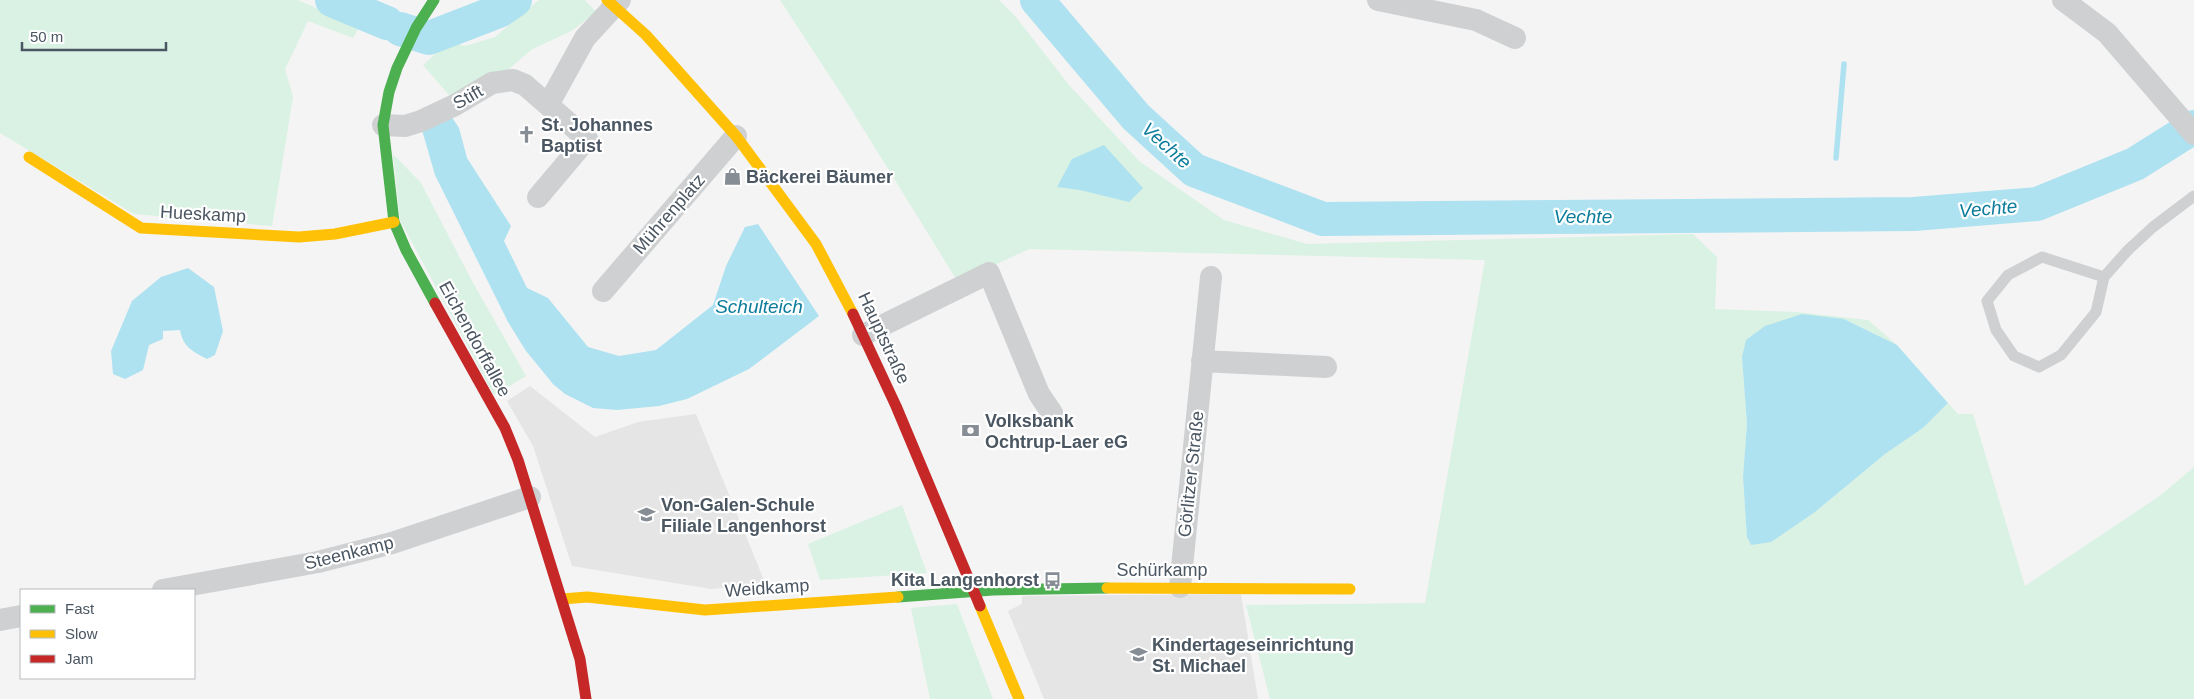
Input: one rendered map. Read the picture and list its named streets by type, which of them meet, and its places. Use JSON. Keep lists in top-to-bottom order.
{
  "streets": {
    "street": [
      "Stift",
      "Hueskamp",
      "Mührenplatz",
      "Hauptstraße",
      "Eichendorffallee",
      "Görlitzer Straße",
      "Steenkamp",
      "Schürkamp",
      "Weidkamp"
    ]
  },
  "crossings": [
    ["Stift", "Eichendorffallee"],
    ["Hueskamp", "Eichendorffallee"],
    ["Mührenplatz", "Hauptstraße"],
    ["Hauptstraße", "Schürkamp"],
    ["Hauptstraße", "Weidkamp"],
    ["Eichendorffallee", "Steenkamp"],
    ["Eichendorffallee", "Weidkamp"],
    ["Görlitzer Straße", "Schürkamp"],
    ["Schürkamp", "Weidkamp"]
  ],
  "water": ["Vechte", "Schulteich"],
  "places": {
    "church": ["St. Johannes Baptist"],
    "shop": ["Bäckerei Bäumer"],
    "bank": ["Volksbank Ochtrup-Laer eG"],
    "school or university": ["Von-Galen-Schule Filiale Langenhorst", "Kindertageseinrichtung St. Michael"],
    "bus stop": ["Kita Langenhorst"]
  },
  "legend": ["Fast", "Slow", "Jam"],
  "scale_bar": "50 m"
}
